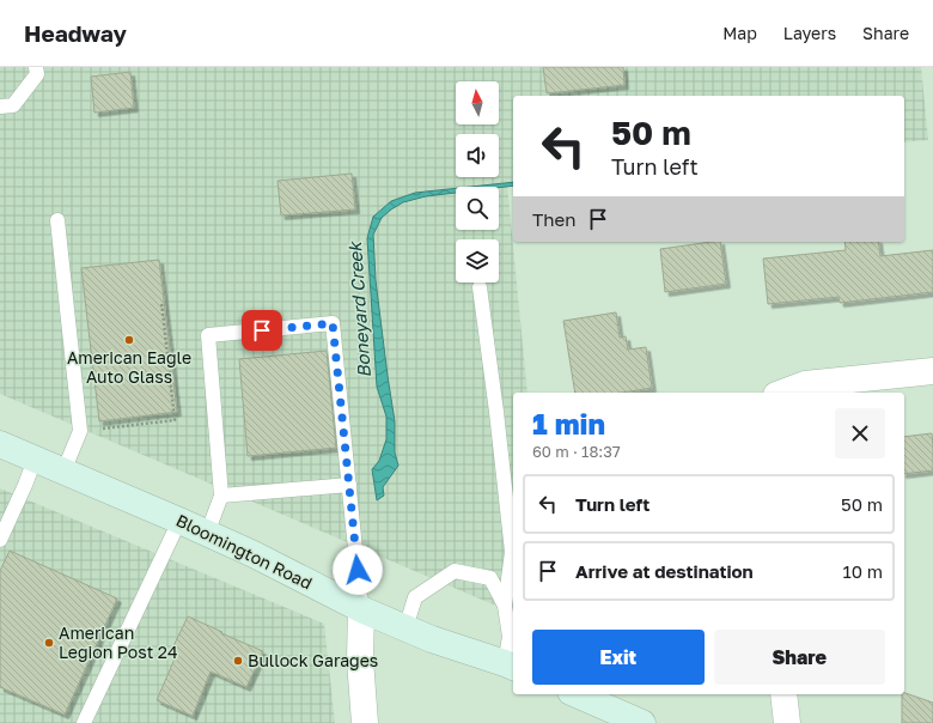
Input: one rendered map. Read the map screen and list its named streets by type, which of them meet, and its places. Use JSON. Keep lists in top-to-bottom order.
{
  "streets": {
    "main road": ["Bloomington Road"]
  },
  "water": ["Boneyard Creek"],
  "places": ["American Eagle Auto Glass", "American Legion Post 24", "Bullock Garages"],
  "north": "top",
  "page": {
    "header": "Headway",
    "nav": ["Map", "Layers", "Share"],
    "turn": ["50 m", "Turn left"],
    "then": "Then",
    "heading": ["1 min", "60 m · 18:37"],
    "list": [
      {
        "name": "Turn left",
        "value": "50 m"
      },
      {
        "name": "Arrive at destination",
        "value": "10 m"
      }
    ],
    "buttons": ["Exit", "Share"]
  }
}
